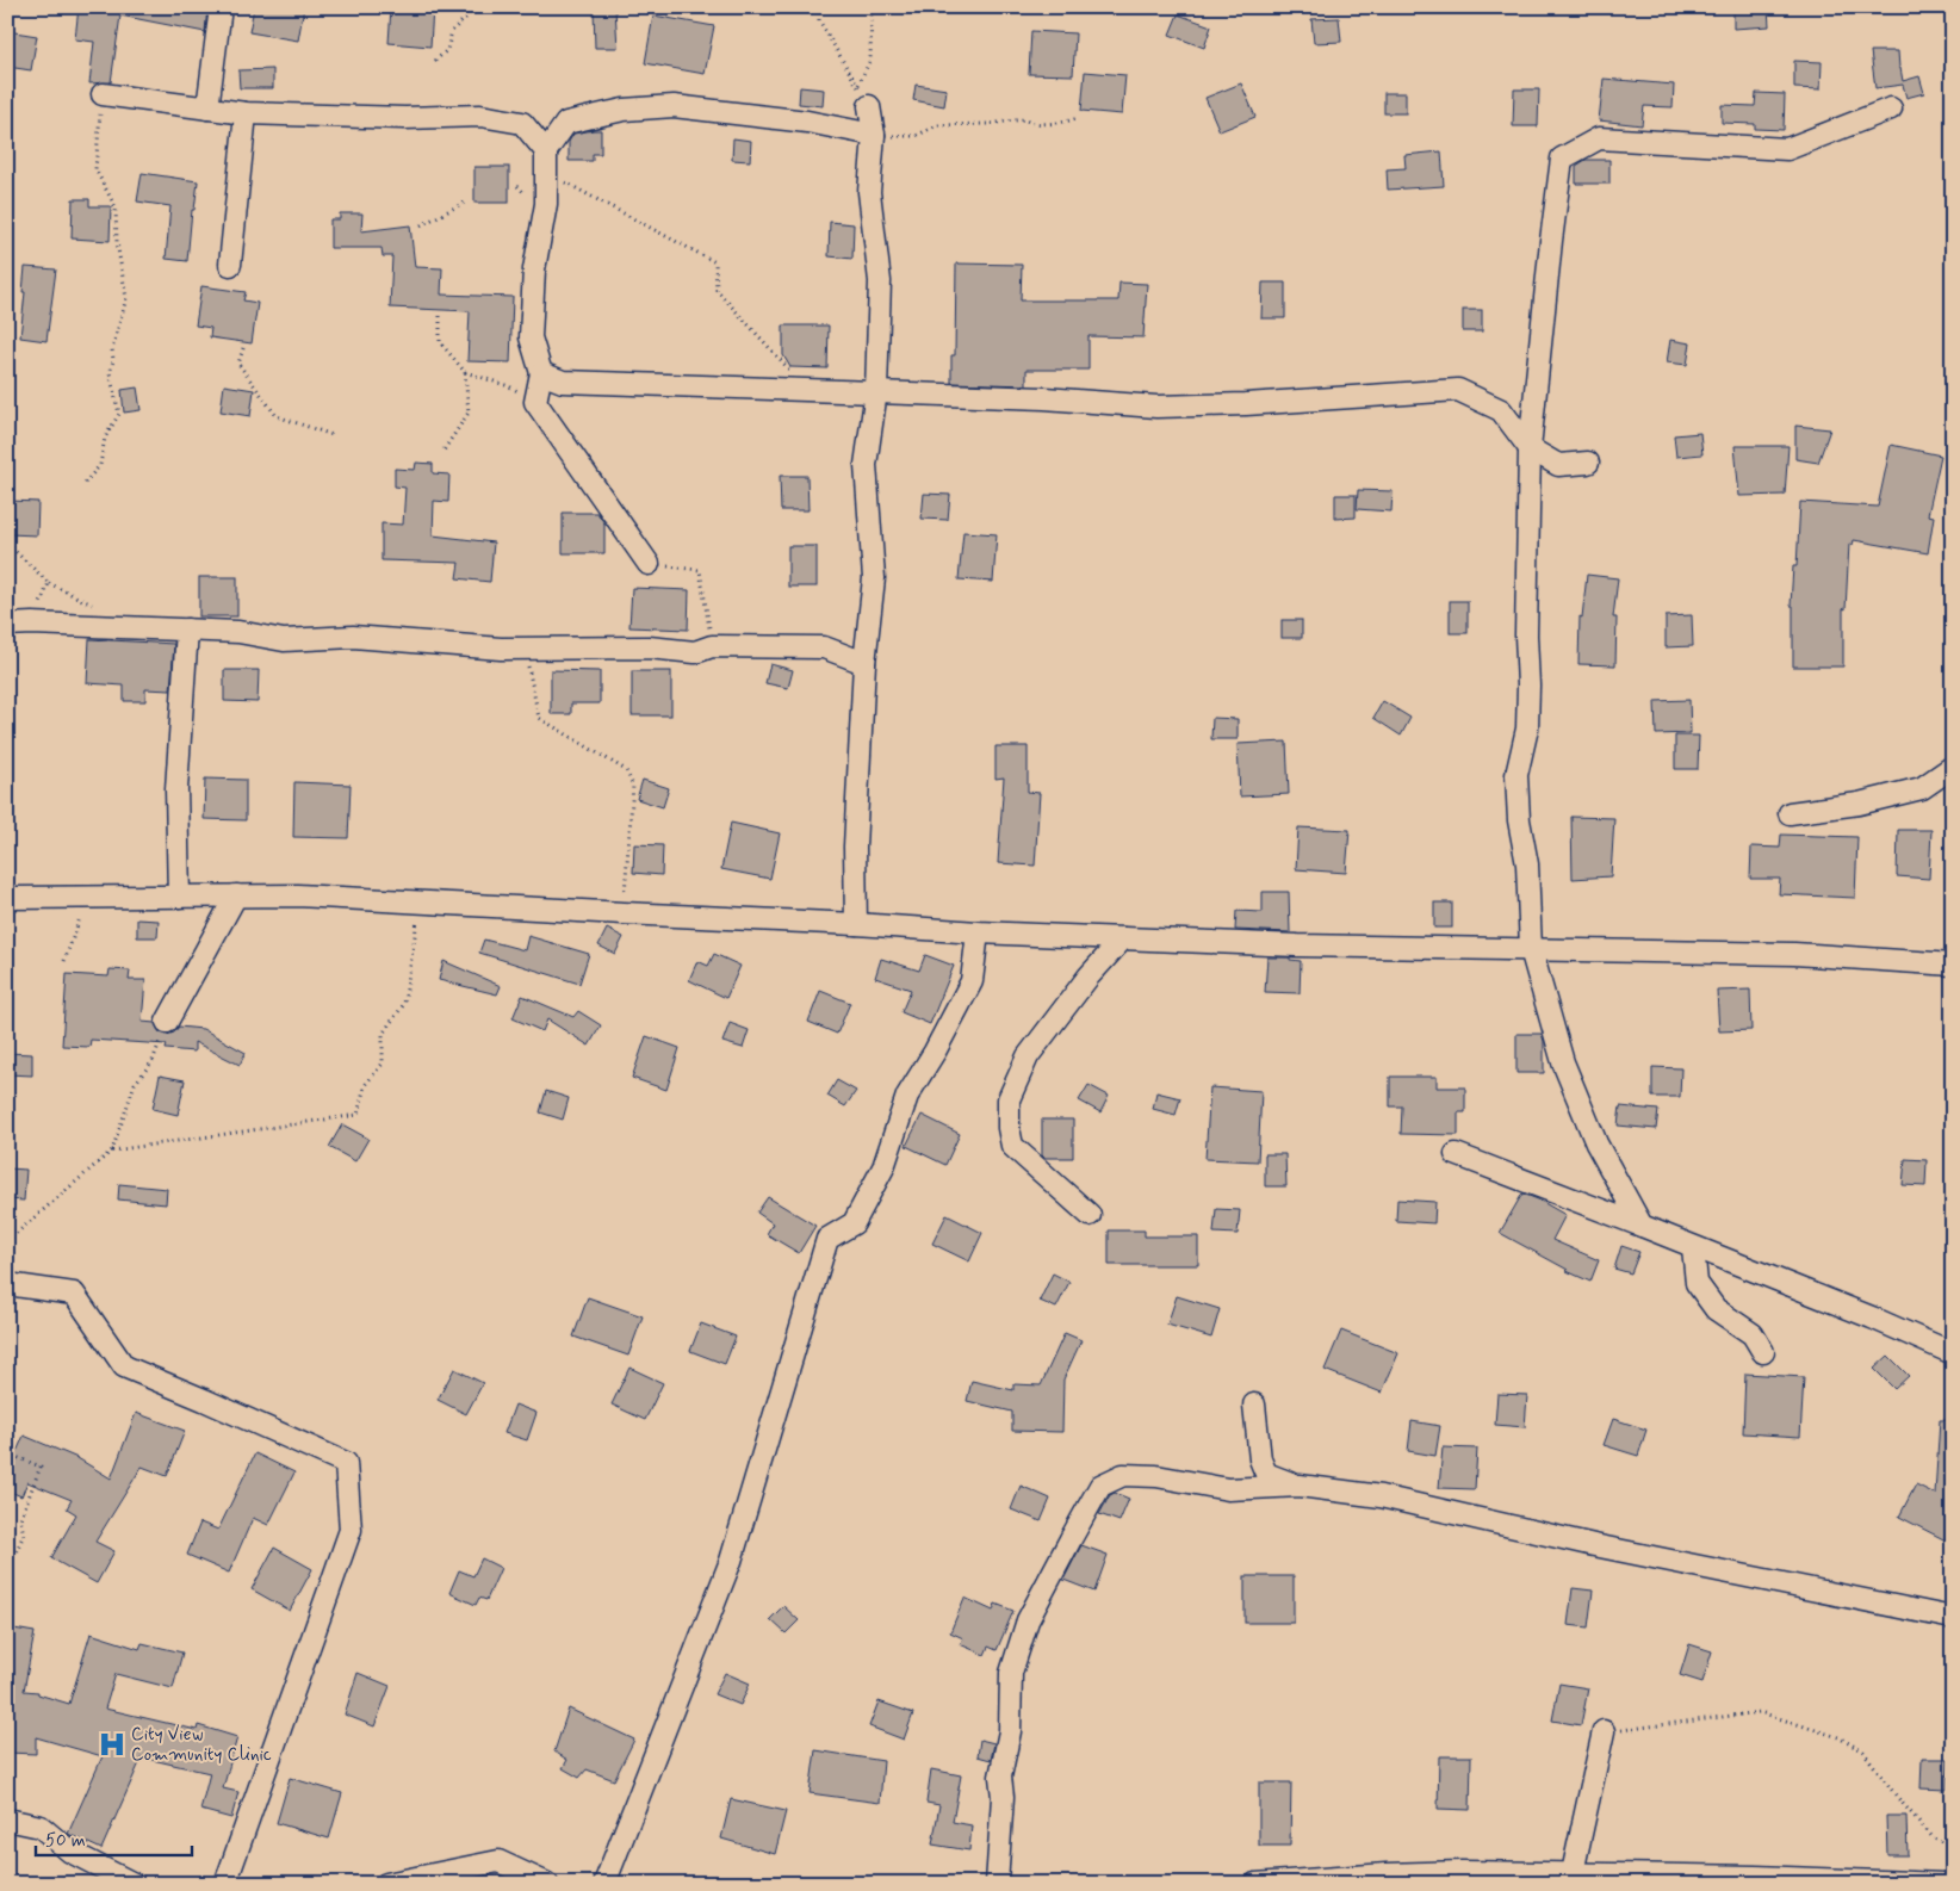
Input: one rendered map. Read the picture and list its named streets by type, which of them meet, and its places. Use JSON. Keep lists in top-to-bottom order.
{
  "places": {
    "hospital": ["City View Community Clinic"]
  },
  "scale_bar": "50 m"
}
